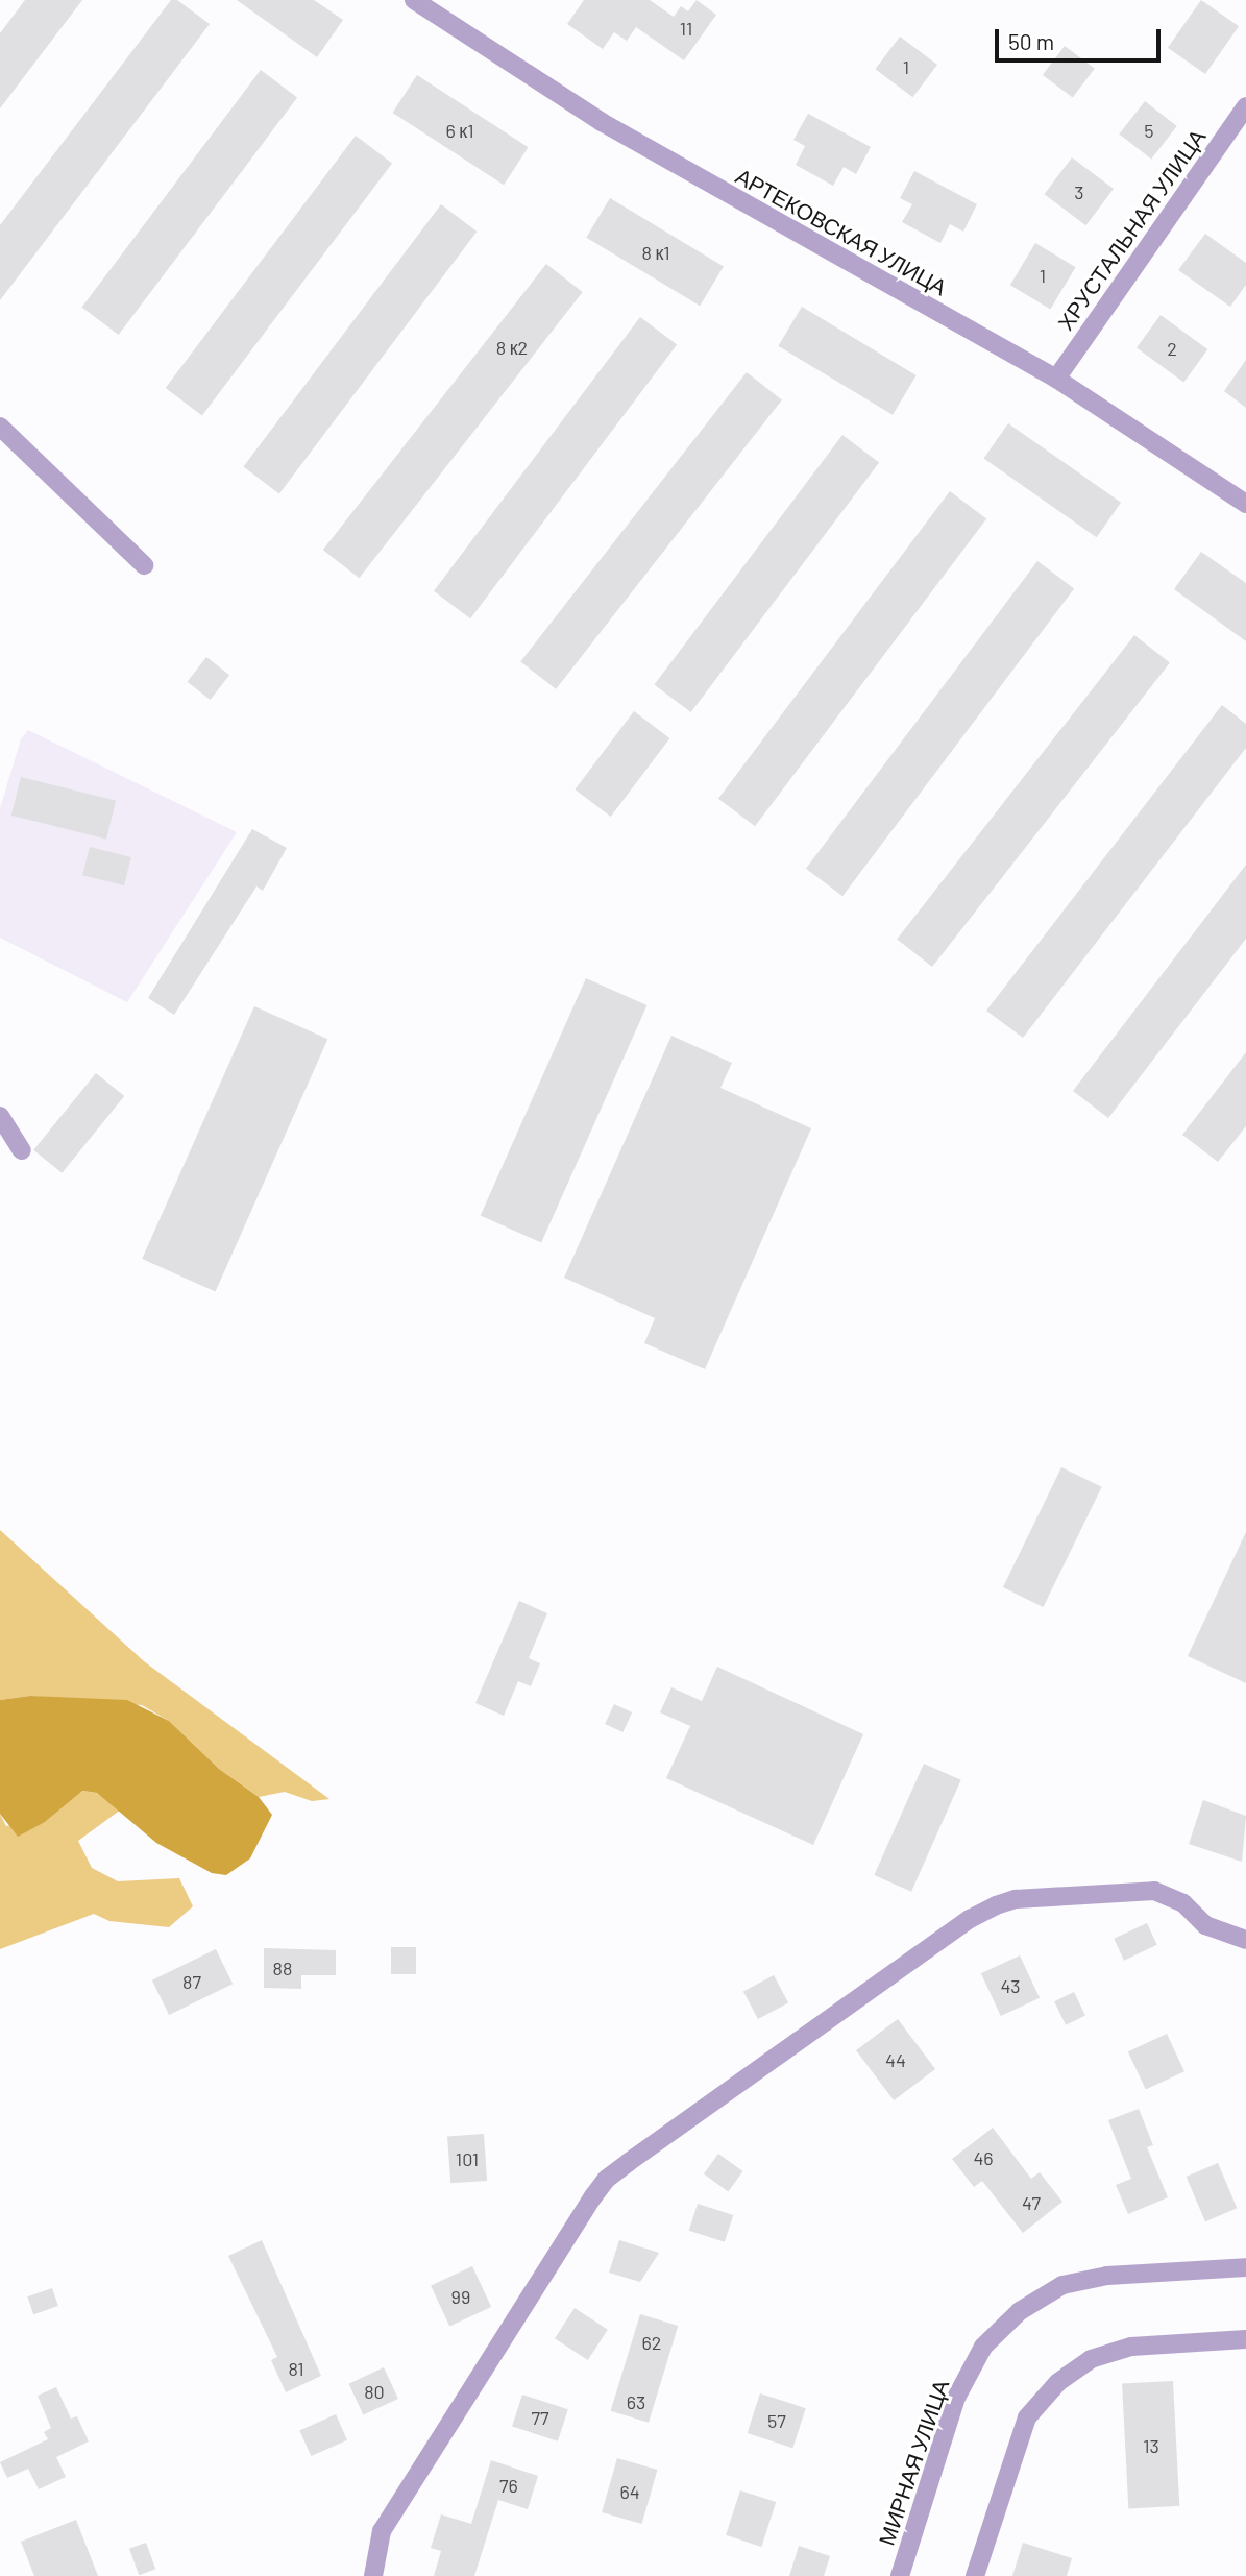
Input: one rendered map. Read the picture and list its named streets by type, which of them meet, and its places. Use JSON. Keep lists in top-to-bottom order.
{
  "streets": {
    "street": ["ХРУСТАЛЬНАЯ УЛИЦА", "АРТЕКОВСКАЯ УЛИЦА", "МИРНАЯ УЛИЦА"]
  },
  "crossings": [
    ["ХРУСТАЛЬНАЯ УЛИЦА", "АРТЕКОВСКАЯ УЛИЦА"]
  ],
  "house_numbers": [
    "11",
    "1",
    "6 к1",
    "5",
    "3",
    "8 к1",
    "1",
    "8 к2",
    "2",
    "88",
    "87",
    "43",
    "44",
    "46",
    "101",
    "47",
    "99",
    "62",
    "81",
    "80",
    "63",
    "77",
    "57",
    "13",
    "76",
    "64"
  ],
  "scale_bar": "50 m"
}
